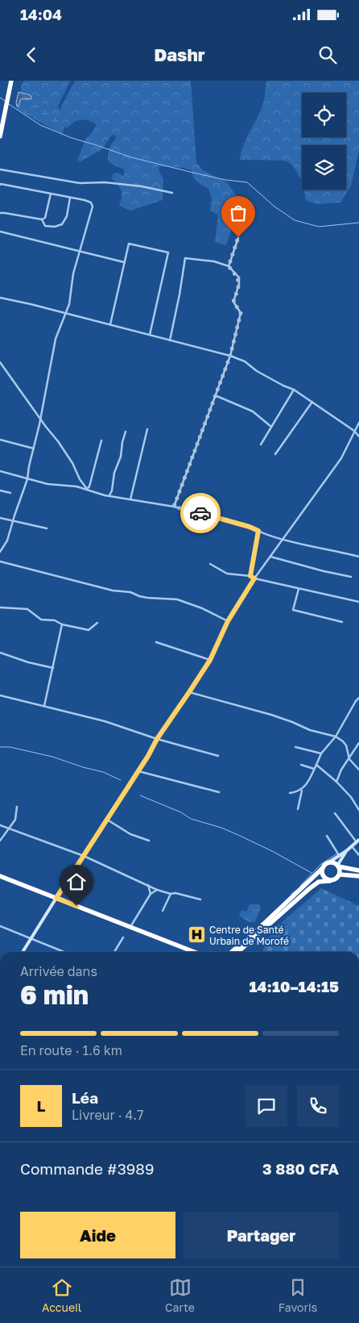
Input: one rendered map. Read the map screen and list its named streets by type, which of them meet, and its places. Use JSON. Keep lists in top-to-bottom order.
{
  "places": {
    "hospital": ["Centre de Santé Urbain de Morofé"]
  },
  "page": {
    "status": "14:04",
    "header": "Dashr",
    "heading": ["6 min", "Arrivée dans", "14:10–14:15"],
    "panel": [
      "Léa",
      "Livreur · 4.7",
      "Commande #3989",
      "3 880 CFA"
    ],
    "bar": "En route · 1.6 km",
    "round": "L",
    "buttons": ["Aide", "Partager"],
    "tabs": ["Accueil", "Carte", "Favoris"]
  }
}
